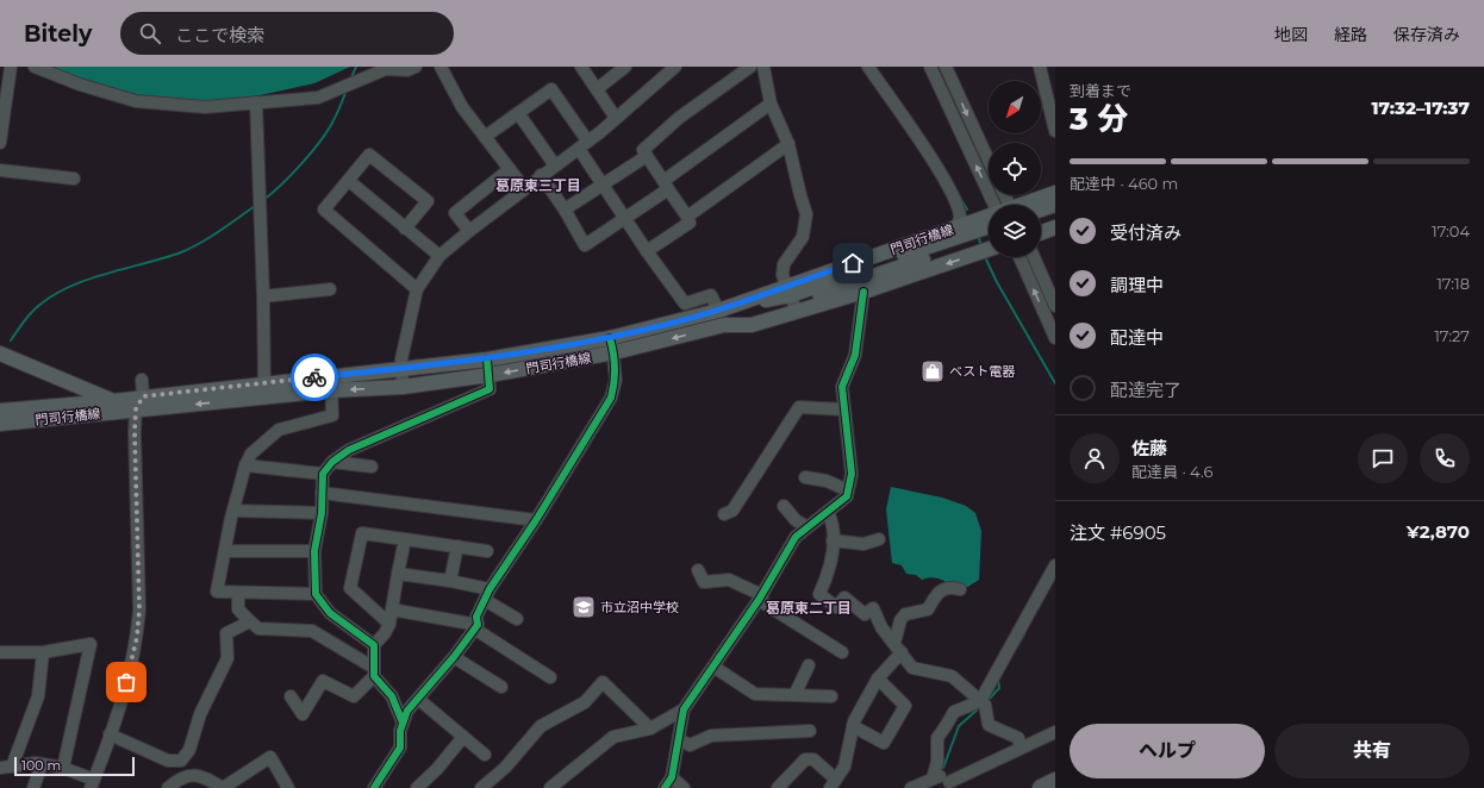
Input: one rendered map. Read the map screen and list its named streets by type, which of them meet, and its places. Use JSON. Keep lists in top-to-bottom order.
{
  "streets": {
    "main road": ["門司行橋線"]
  },
  "districts": ["葛原東三丁目", "葛原東二丁目"],
  "places": {
    "shop": ["ベスト電器"],
    "school or university": ["市立沼中学校"]
  },
  "scale_bar": "100 m",
  "north": "bottom left",
  "page": {
    "header": "Bitely",
    "search": "ここで検索",
    "nav": ["地図", "経路", "保存済み"],
    "heading": ["3 分", "到着まで", "17:32–17:37"],
    "panel": [
      "佐藤",
      "配達員 · 4.6",
      "注文 #6905",
      "¥2,870"
    ],
    "bar": "配達中 · 460 m",
    "list": [
      ["受付済み", "17:04"],
      ["調理中", "17:18"],
      ["配達中", "17:27"],
      "配達完了"
    ],
    "buttons": ["ヘルプ", "共有"],
    "scale": "100 m"
  }
}
